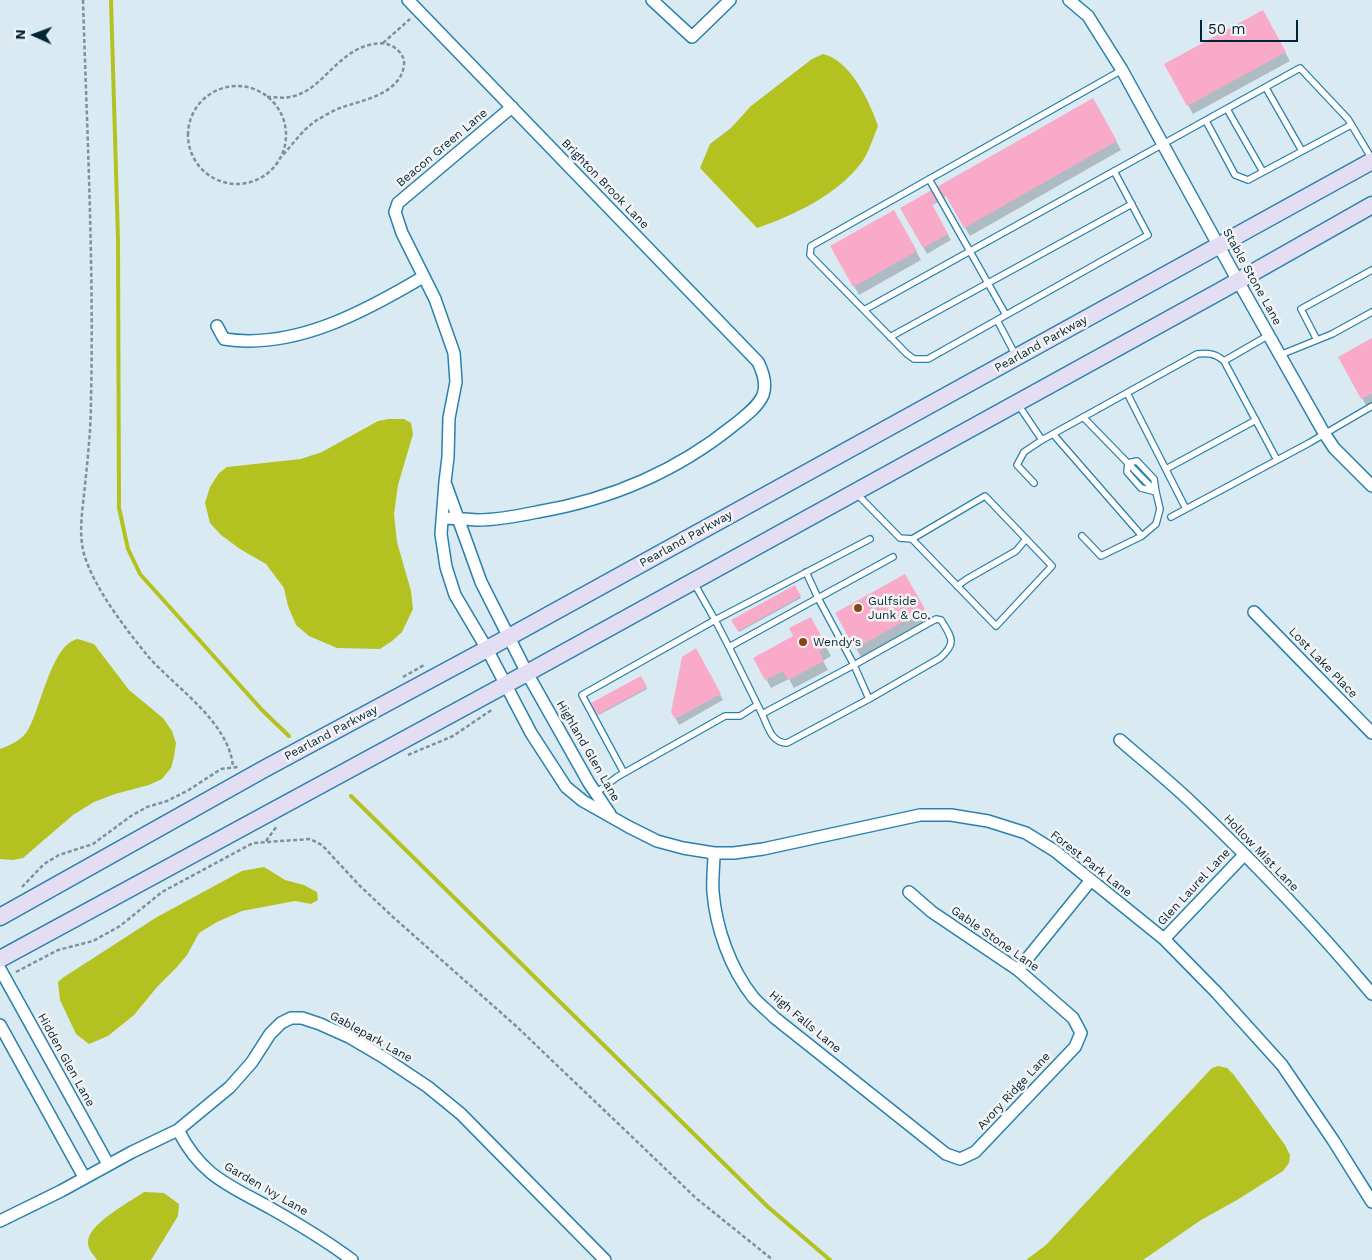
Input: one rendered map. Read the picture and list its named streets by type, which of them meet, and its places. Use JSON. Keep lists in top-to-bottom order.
{
  "streets": {
    "main road": ["Pearland Parkway"],
    "street": [
      "Beacon Green Lane",
      "Brighton Brook Lane",
      "Stable Stone Lane",
      "Lost Lake Place",
      "Highland Glen Lane",
      "Hollow Mist Lane",
      "Forest Park Lane",
      "Glen Laurel Lane",
      "Gable Stone Lane",
      "High Falls Lane",
      "Gablepark Lane",
      "Hidden Glen Lane",
      "Avory Ridge Lane",
      "Garden Ivy Lane"
    ]
  },
  "crossings": [
    ["Beacon Green Lane", "Brighton Brook Lane"],
    ["Beacon Green Lane", "Highland Glen Lane"],
    ["Brighton Brook Lane", "Highland Glen Lane"],
    ["Stable Stone Lane", "Pearland Parkway"],
    ["Pearland Parkway", "Highland Glen Lane"],
    ["Highland Glen Lane", "Forest Park Lane"],
    ["Hollow Mist Lane", "Glen Laurel Lane"],
    ["Forest Park Lane", "Glen Laurel Lane"],
    ["Forest Park Lane", "High Falls Lane"],
    ["Gable Stone Lane", "Avory Ridge Lane"],
    ["High Falls Lane", "Avory Ridge Lane"],
    ["Gablepark Lane", "Hidden Glen Lane"],
    ["Gablepark Lane", "Garden Ivy Lane"]
  ],
  "places": ["Gulfside Junk & Co.", "Wendy's"],
  "scale_bar": "50 m",
  "north": "left"
}
